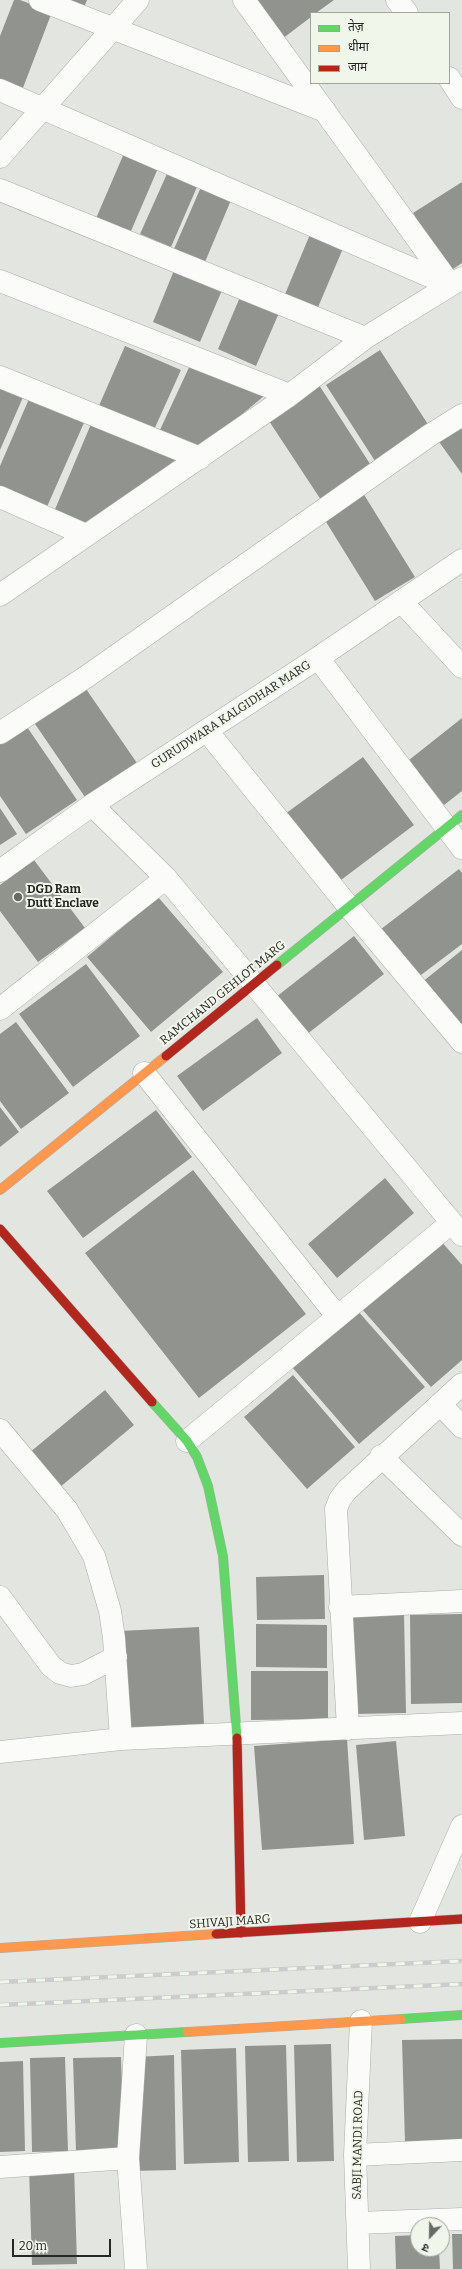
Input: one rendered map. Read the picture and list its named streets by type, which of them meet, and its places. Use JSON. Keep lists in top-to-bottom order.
{
  "streets": {
    "street": [
      "GURUDWARA KALGIDHAR MARG",
      "RAMCHAND GEHLOT MARG",
      "SHIVAJI MARG",
      "SABJI MANDI ROAD"
    ]
  },
  "places": ["DGD Ram Dutt Enclave"],
  "legend": ["तेज़", "धीमा", "जाम"],
  "scale_bar": "20 m",
  "north": "bottom"
}
